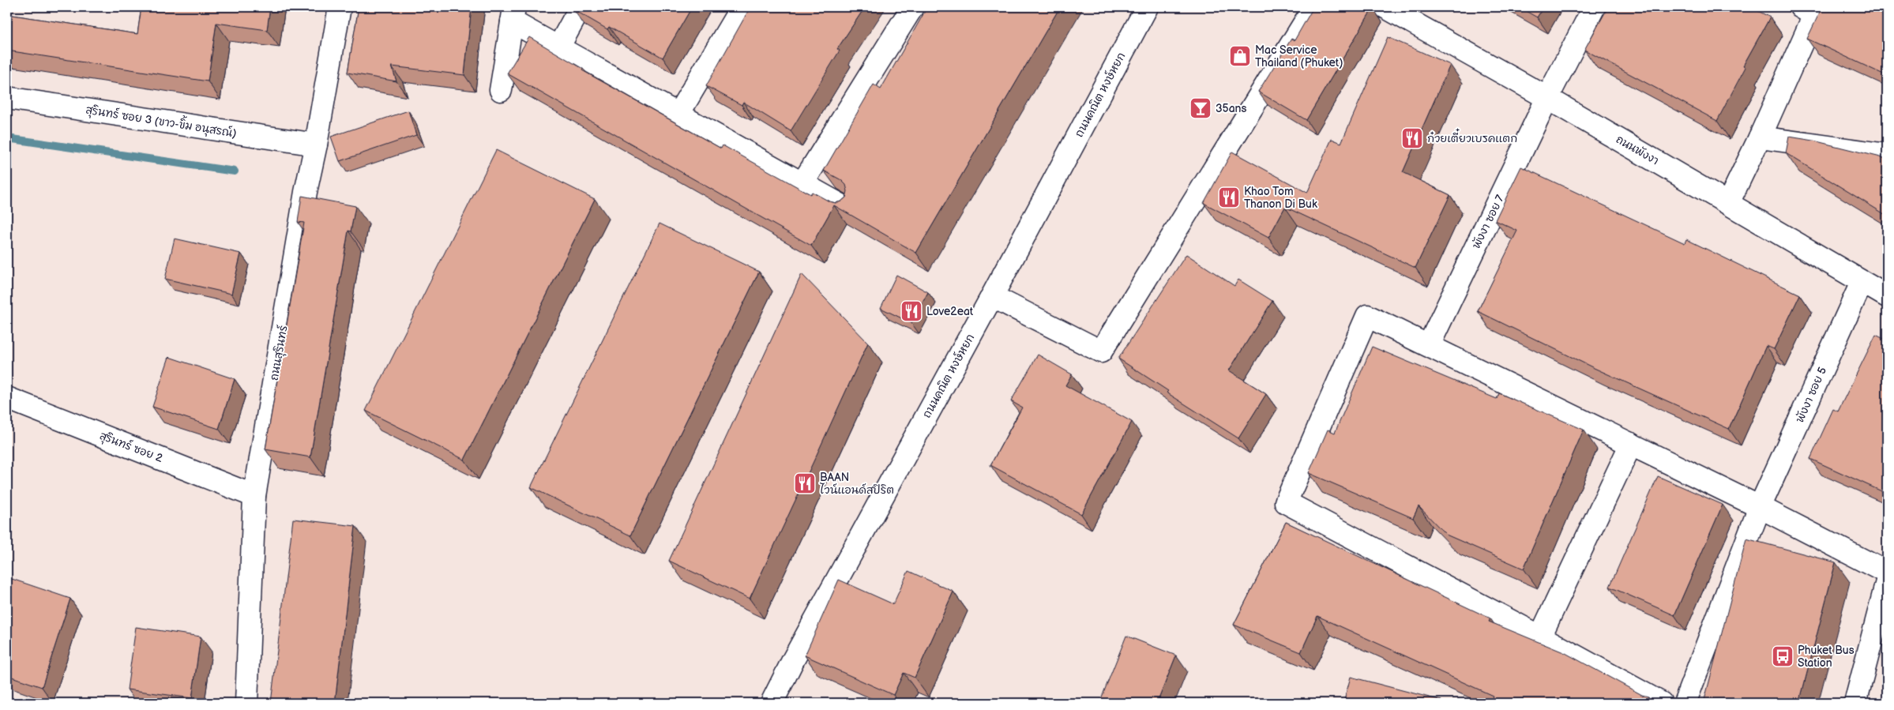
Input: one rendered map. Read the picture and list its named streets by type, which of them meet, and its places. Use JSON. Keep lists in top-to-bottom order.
{
  "streets": {
    "street": [
      "ถนนคณิต หงษ์หยก",
      "สุรินทร์ ซอย 3 (ขาว-ขิ้ม อนุสรณ์)",
      "ถนนพังงา",
      "พังงา ซอย 7",
      "ถนนสุรินทร์",
      "พังงา ซอย 5",
      "สุรินทร์ ซอย 2"
    ]
  },
  "crossings": [
    ["สุรินทร์ ซอย 3 (ขาว-ขิ้ม อนุสรณ์)", "ถนนสุรินทร์"],
    ["ถนนพังงา", "พังงา ซอย 7"],
    ["ถนนพังงา", "พังงา ซอย 5"],
    ["ถนนสุรินทร์", "สุรินทร์ ซอย 2"]
  ],
  "places": {
    "shop": ["Mac Service Thailand (Phuket)"],
    "bar": ["35ans"],
    "restaurant": [
      "ก๋วยเตี๋ยวเบรคแตก",
      "Khao Tom Thanon Di Buk",
      "Love2eat",
      "BAAN ไวน์แอนด์สปิริต"
    ],
    "bus stop": ["Phuket Bus Station"]
  }
}
